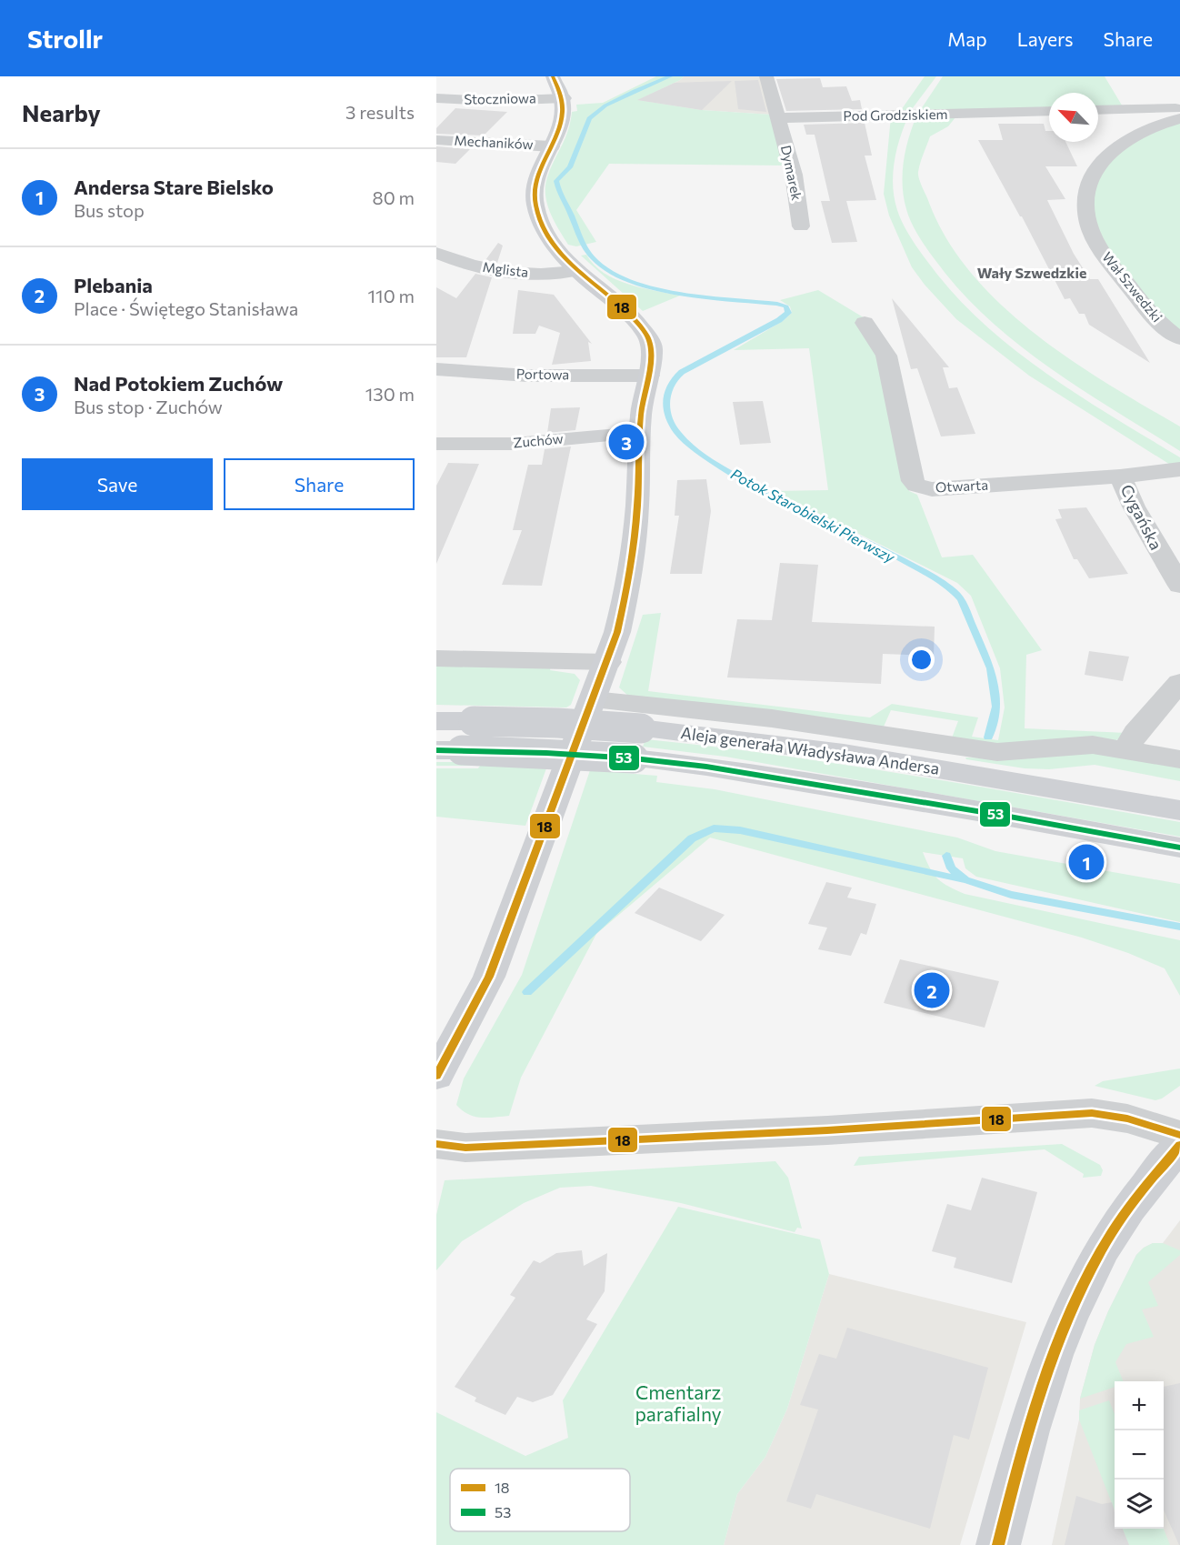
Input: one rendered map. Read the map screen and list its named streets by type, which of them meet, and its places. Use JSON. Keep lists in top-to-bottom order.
{
  "streets": {
    "street": [
      "Stoczniowa",
      "Pod Grodziskiem",
      "Mechaników",
      "Dymarek",
      "Mglista",
      "Wał Szwedzki",
      "Portowa",
      "Zuchów",
      "Otwarta",
      "Cygańska",
      "Aleja generała Władysława Andersa"
    ]
  },
  "crossings": [
    ["Pod Grodziskiem", "Dymarek"],
    ["Otwarta", "Cygańska"]
  ],
  "districts": ["Wały Szwedzkie"],
  "water": ["Potok Starobielski Pierwszy"],
  "parks": ["Cmentarz parafialny"],
  "lines": ["transit line 18", "transit line 53"],
  "legend": ["18", "53"],
  "north": "top left",
  "page": {
    "header": "Strollr",
    "nav": ["Map", "Layers", "Share"],
    "heading": ["Nearby", "3 results"],
    "list": [
      {
        "mark": "1",
        "name": "Andersa Stare Bielsko",
        "note": "Bus stop",
        "value": "80 m"
      },
      {
        "mark": "2",
        "name": "Plebania",
        "note": "Place · Świętego Stanisława",
        "value": "110 m"
      },
      {
        "mark": "3",
        "name": "Nad Potokiem Zuchów",
        "note": "Bus stop · Zuchów",
        "value": "130 m"
      }
    ],
    "pins": ["3", "1", "2"],
    "buttons": ["Save", "Share"],
    "map_buttons": ["+", "−"]
  }
}
